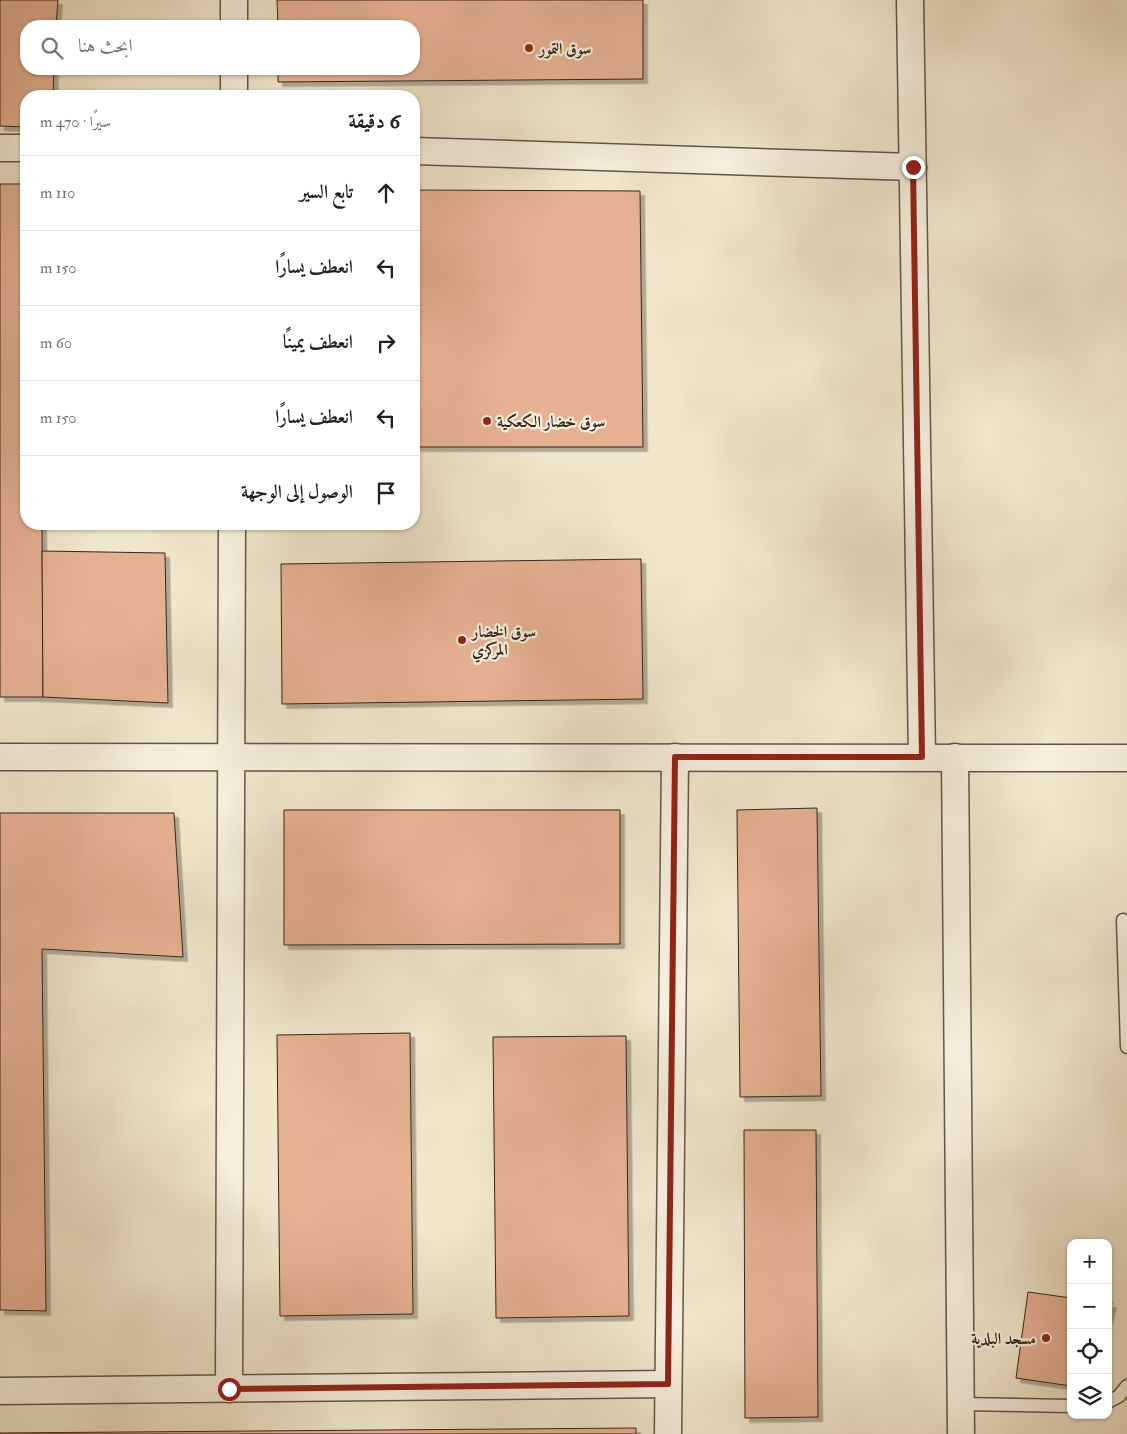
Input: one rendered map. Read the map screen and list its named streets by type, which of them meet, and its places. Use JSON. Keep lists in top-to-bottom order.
{
  "places": [
    "سوق التمور",
    "سوق خضار الكعكية",
    "سوق الخضار المركزي",
    "مسجد البلدية"
  ],
  "page": {
    "search": "ابحث هنا",
    "heading": ["6 دقيقة", "سيرًا · 470 m"],
    "list": [
      ["تابع السير", "110 m"],
      ["انعطف يسارًا", "150 m"],
      ["انعطف يمينًا", "60 m"],
      ["انعطف يسارًا", "150 m"],
      "الوصول إلى الوجهة"
    ],
    "map_buttons": ["+", "−"]
  }
}
